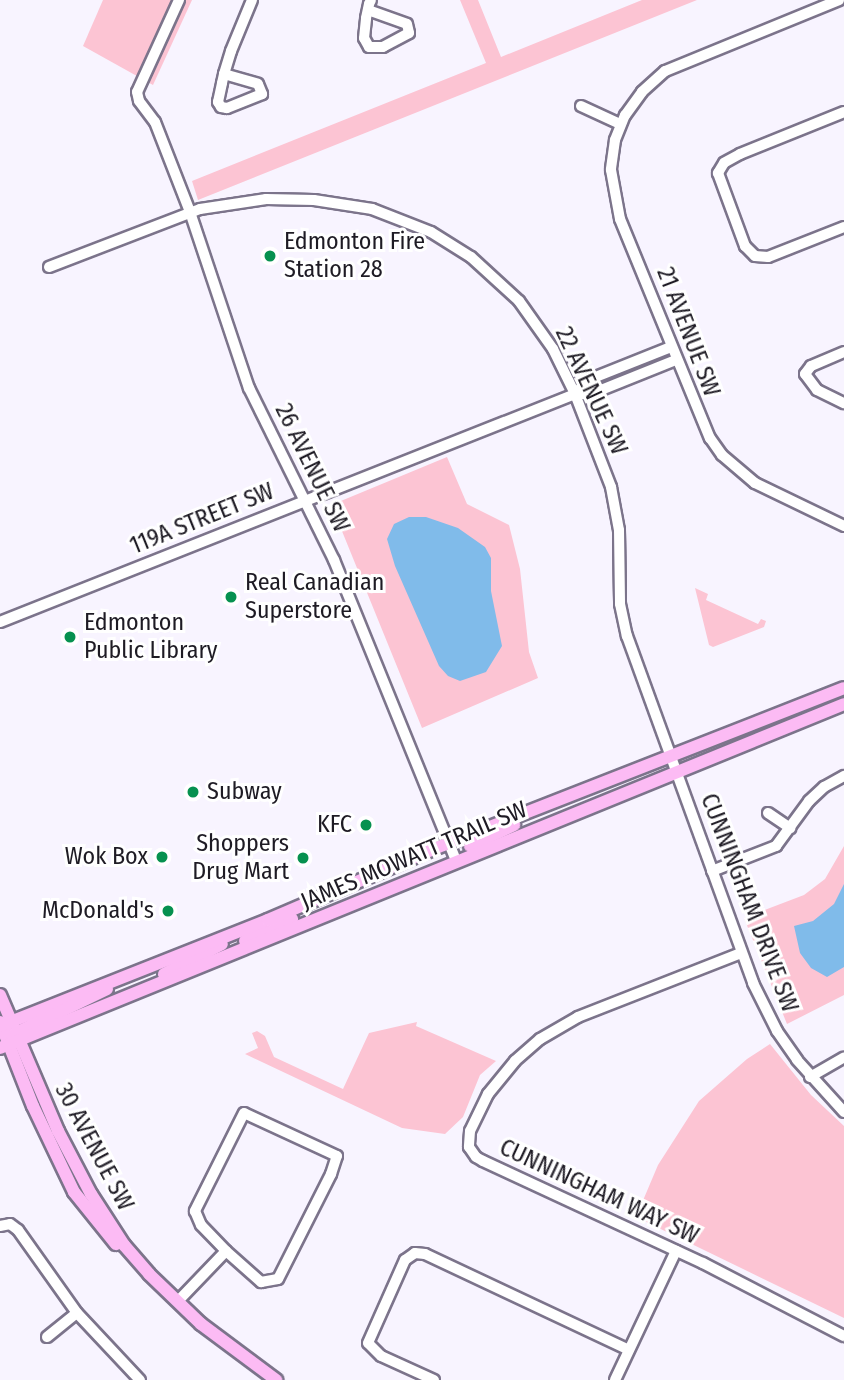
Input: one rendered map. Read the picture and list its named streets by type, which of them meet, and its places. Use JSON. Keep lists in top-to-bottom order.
{
  "streets": {
    "main road": ["JAMES MOWATT TRAIL SW", "30 AVENUE SW"],
    "street": [
      "21 AVENUE SW",
      "22 AVENUE SW",
      "26 AVENUE SW",
      "119A STREET SW",
      "CUNNINGHAM DRIVE SW",
      "CUNNINGHAM WAY SW"
    ]
  },
  "crossings": [
    ["21 AVENUE SW", "119A STREET SW"],
    ["22 AVENUE SW", "26 AVENUE SW"],
    ["22 AVENUE SW", "119A STREET SW"],
    ["22 AVENUE SW", "JAMES MOWATT TRAIL SW"],
    ["22 AVENUE SW", "CUNNINGHAM DRIVE SW"],
    ["26 AVENUE SW", "119A STREET SW"],
    ["26 AVENUE SW", "JAMES MOWATT TRAIL SW"],
    ["JAMES MOWATT TRAIL SW", "CUNNINGHAM DRIVE SW"],
    ["JAMES MOWATT TRAIL SW", "30 AVENUE SW"],
    ["CUNNINGHAM DRIVE SW", "CUNNINGHAM WAY SW"]
  ],
  "places": [
    "Edmonton Fire Station 28",
    "Real Canadian Superstore",
    "Edmonton Public Library",
    "Subway",
    "KFC",
    "Wok Box",
    "Shoppers Drug Mart",
    "McDonald's"
  ]
}
